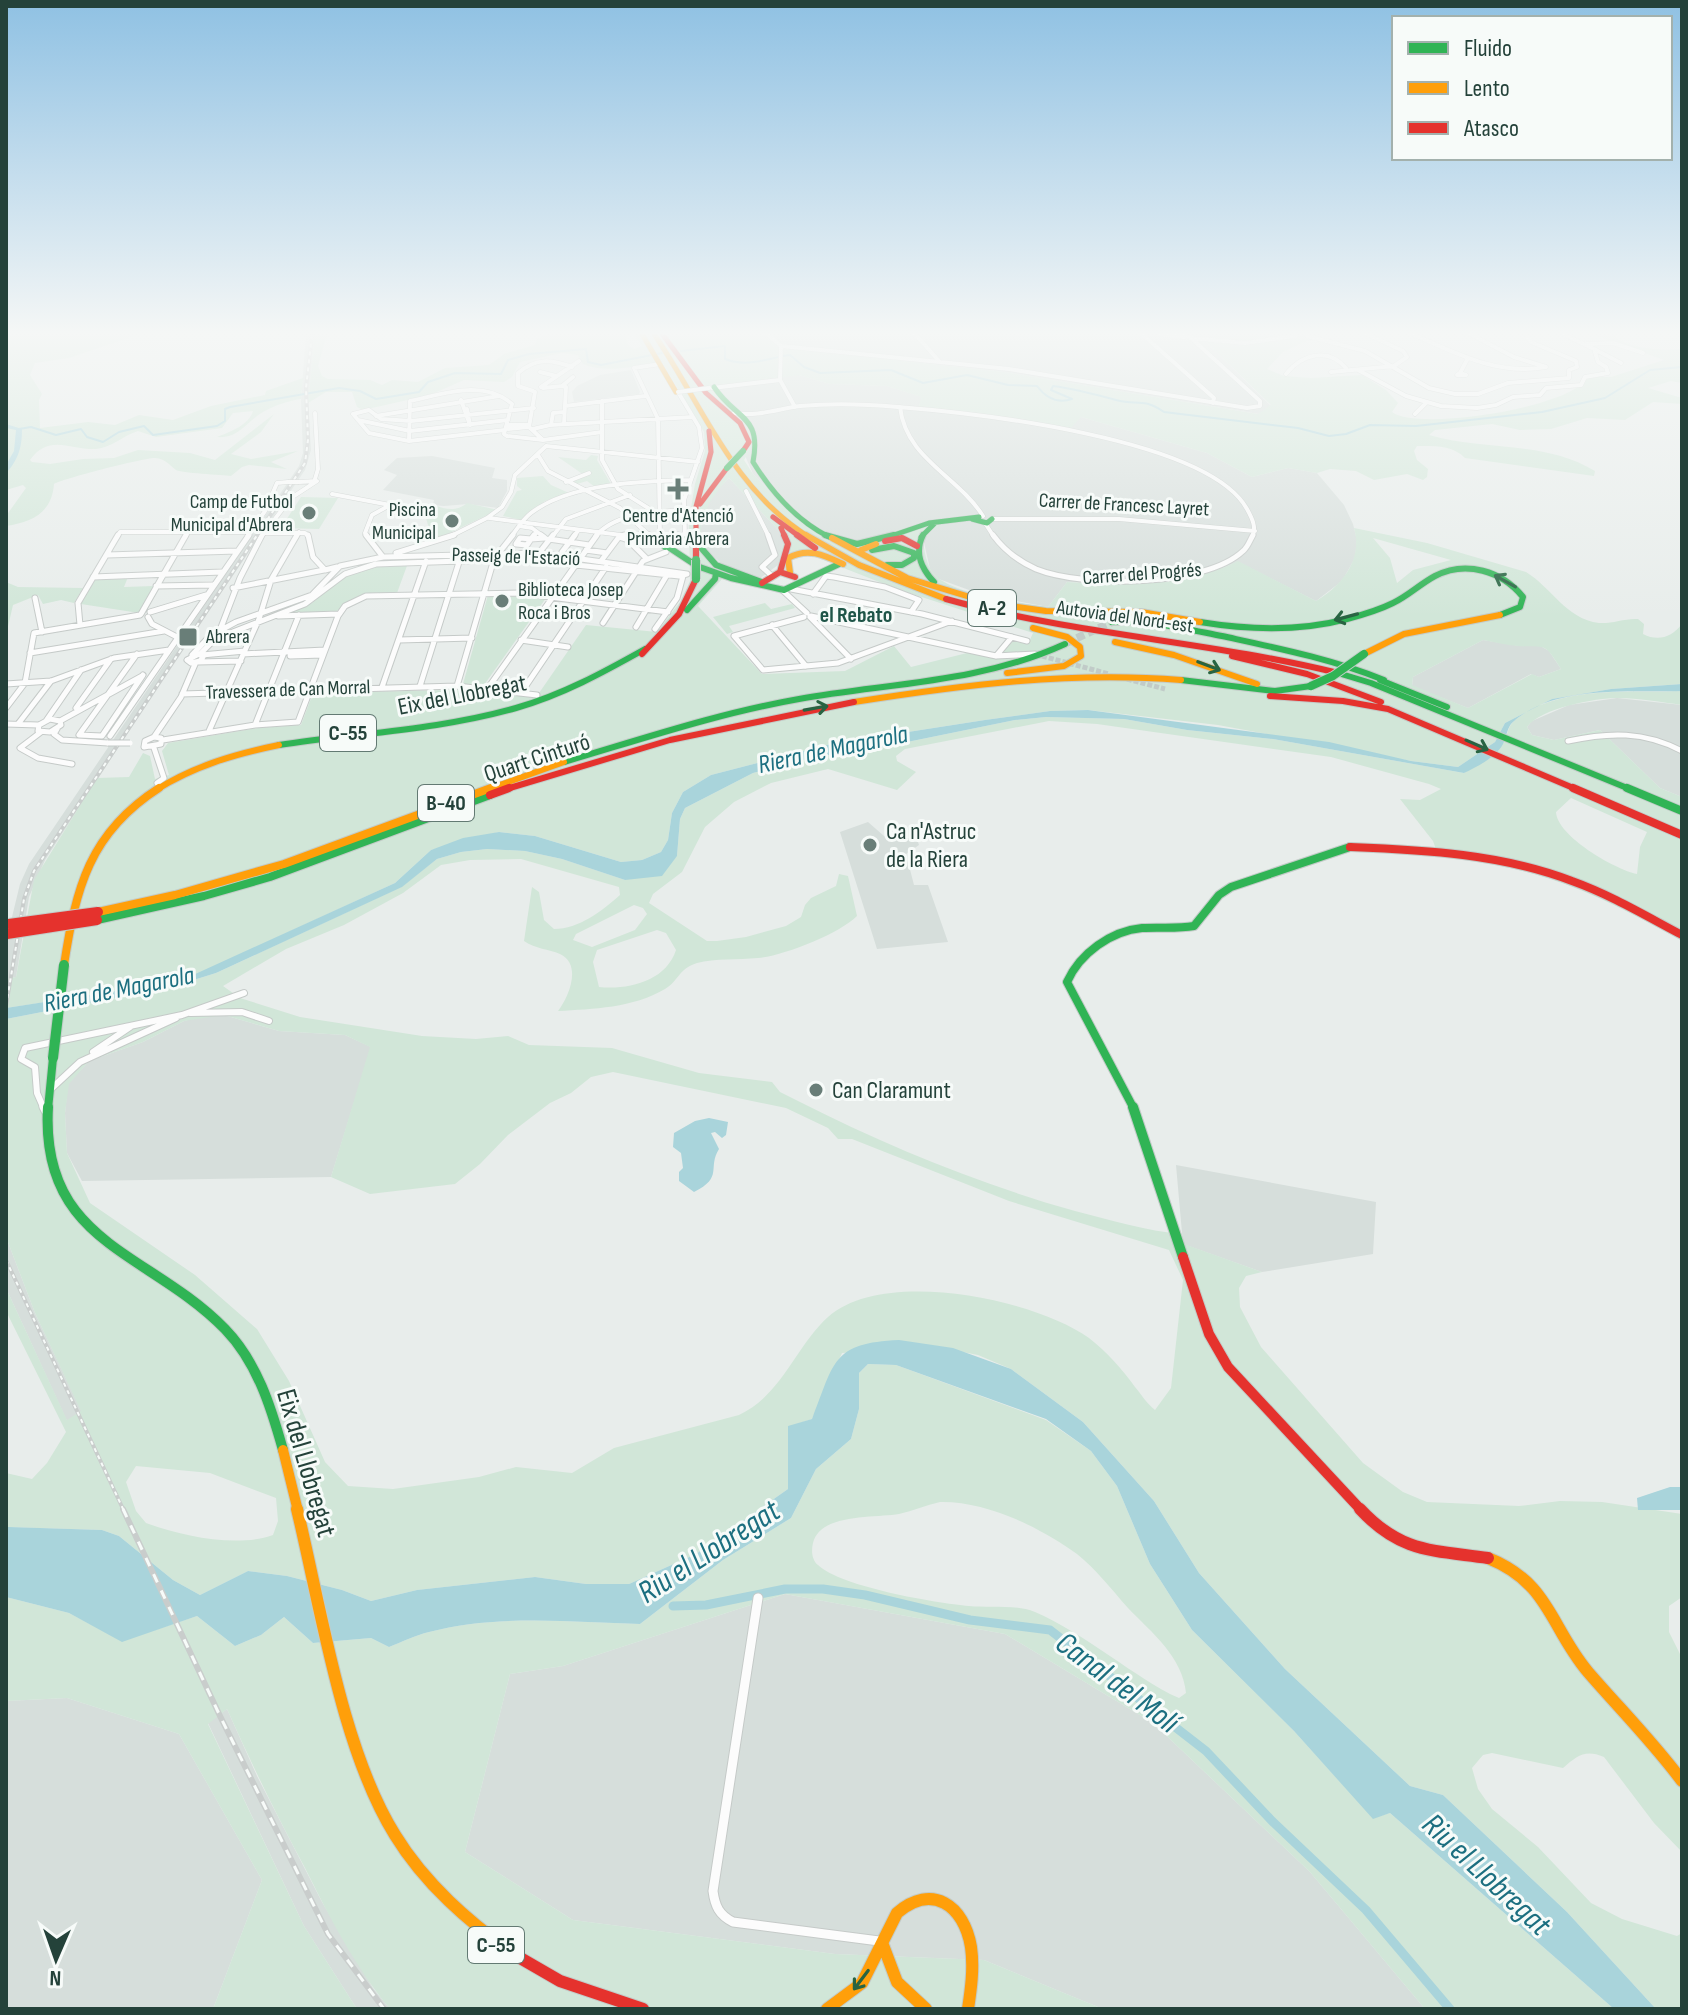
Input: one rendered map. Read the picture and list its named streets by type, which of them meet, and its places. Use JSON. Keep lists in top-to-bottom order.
{
  "streets": {
    "main road": [
      "Carrer de Francesc Layret",
      "A-2",
      "Autovia del Nord-est",
      "Eix del Llobregat",
      "C-55",
      "Quart Cinturó",
      "B-40"
    ],
    "street": ["Passeig de l'Estació", "Carrer del Progrés", "Travessera de Can Morral"]
  },
  "crossings": [
    ["Carrer de Francesc Layret", "Carrer del Progrés"],
    ["Passeig de l'Estació", "Eix del Llobregat"],
    ["Eix del Llobregat", "C-55"]
  ],
  "districts": ["el Rebato"],
  "water": ["Riera de Magarola", "Riu el Llobregat", "Canal del Molí"],
  "places": {
    "health": ["Centre d'Atenció Primària Abrera"],
    "other": [
      "Camp de Futbol Municipal d'Abrera",
      "Piscina Municipal",
      "Biblioteca Josep Roca i Bros",
      "Ca n'Astruc de la Riera",
      "Can Claramunt"
    ],
    "transit": ["Abrera"]
  },
  "legend": ["Fluido", "Lento", "Atasco"],
  "north": "bottom"
}
